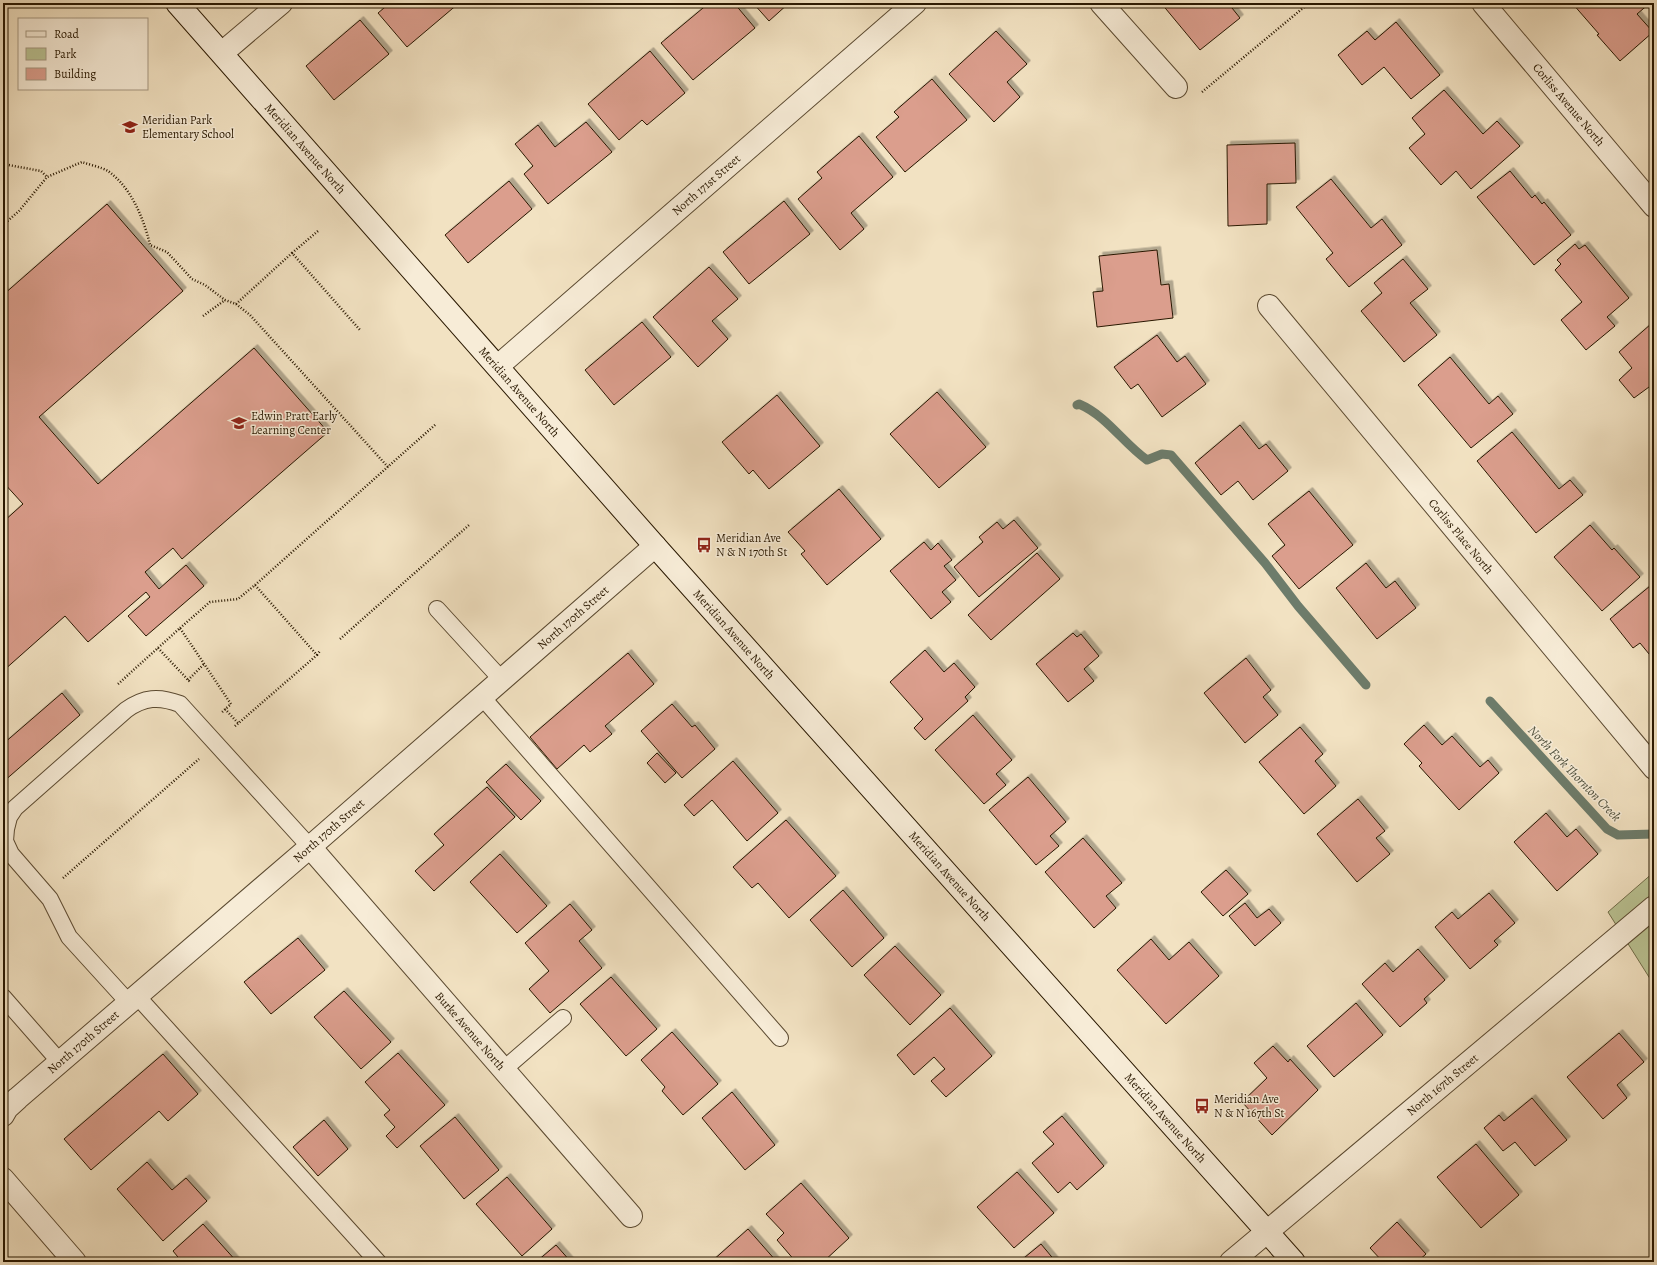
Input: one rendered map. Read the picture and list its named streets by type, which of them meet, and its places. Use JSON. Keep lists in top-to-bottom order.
{
  "streets": {
    "street": [
      "Corliss Avenue North",
      "Meridian Avenue North",
      "North 171st Street",
      "Corliss Place North",
      "North 170th Street",
      "Burke Avenue North",
      "North 167th Street"
    ]
  },
  "crossings": [
    ["Meridian Avenue North", "North 171st Street"],
    ["Meridian Avenue North", "North 170th Street"],
    ["Meridian Avenue North", "North 167th Street"],
    ["North 170th Street", "Burke Avenue North"]
  ],
  "water": ["North Fork Thornton Creek"],
  "places": {
    "school or university": ["Meridian Park Elementary School", "Edwin Pratt Early Learning Center"],
    "bus stop": ["Meridian Ave N & N 170th St", "Meridian Ave N & N 167th St"]
  },
  "legend": ["Road", "Park", "Building"]
}
